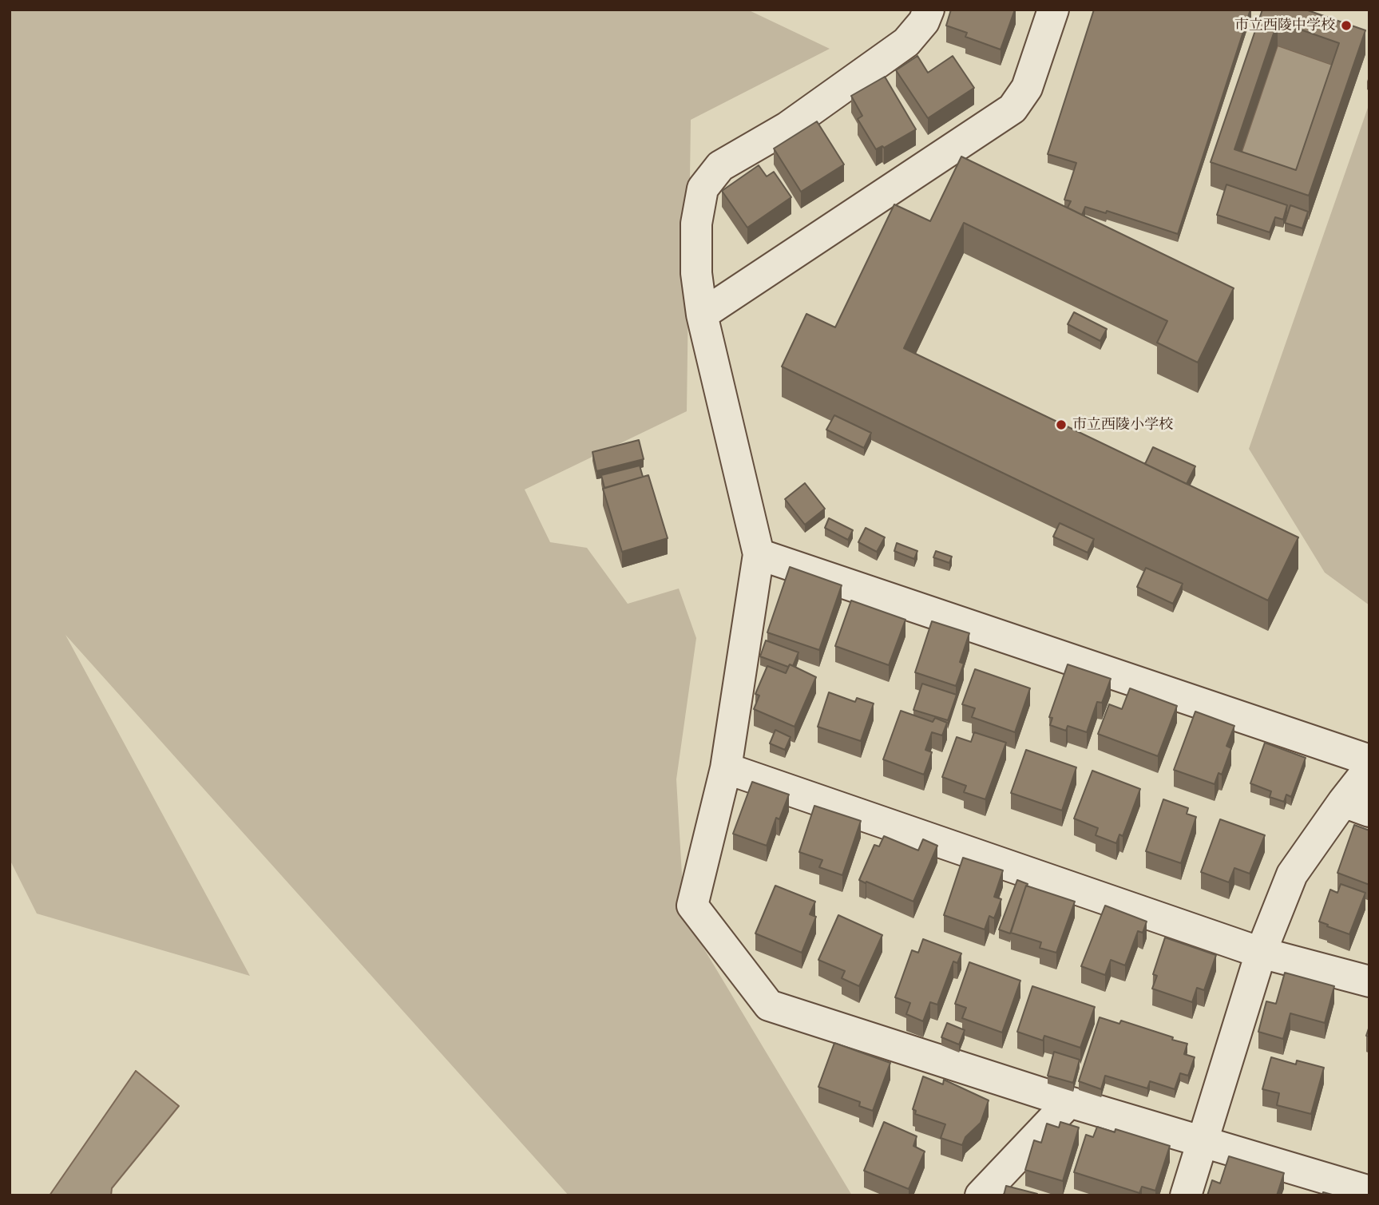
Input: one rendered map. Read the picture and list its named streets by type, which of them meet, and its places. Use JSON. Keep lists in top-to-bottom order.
{
  "places": ["市立西陵中学校", "市立西陵小学校"]
}
